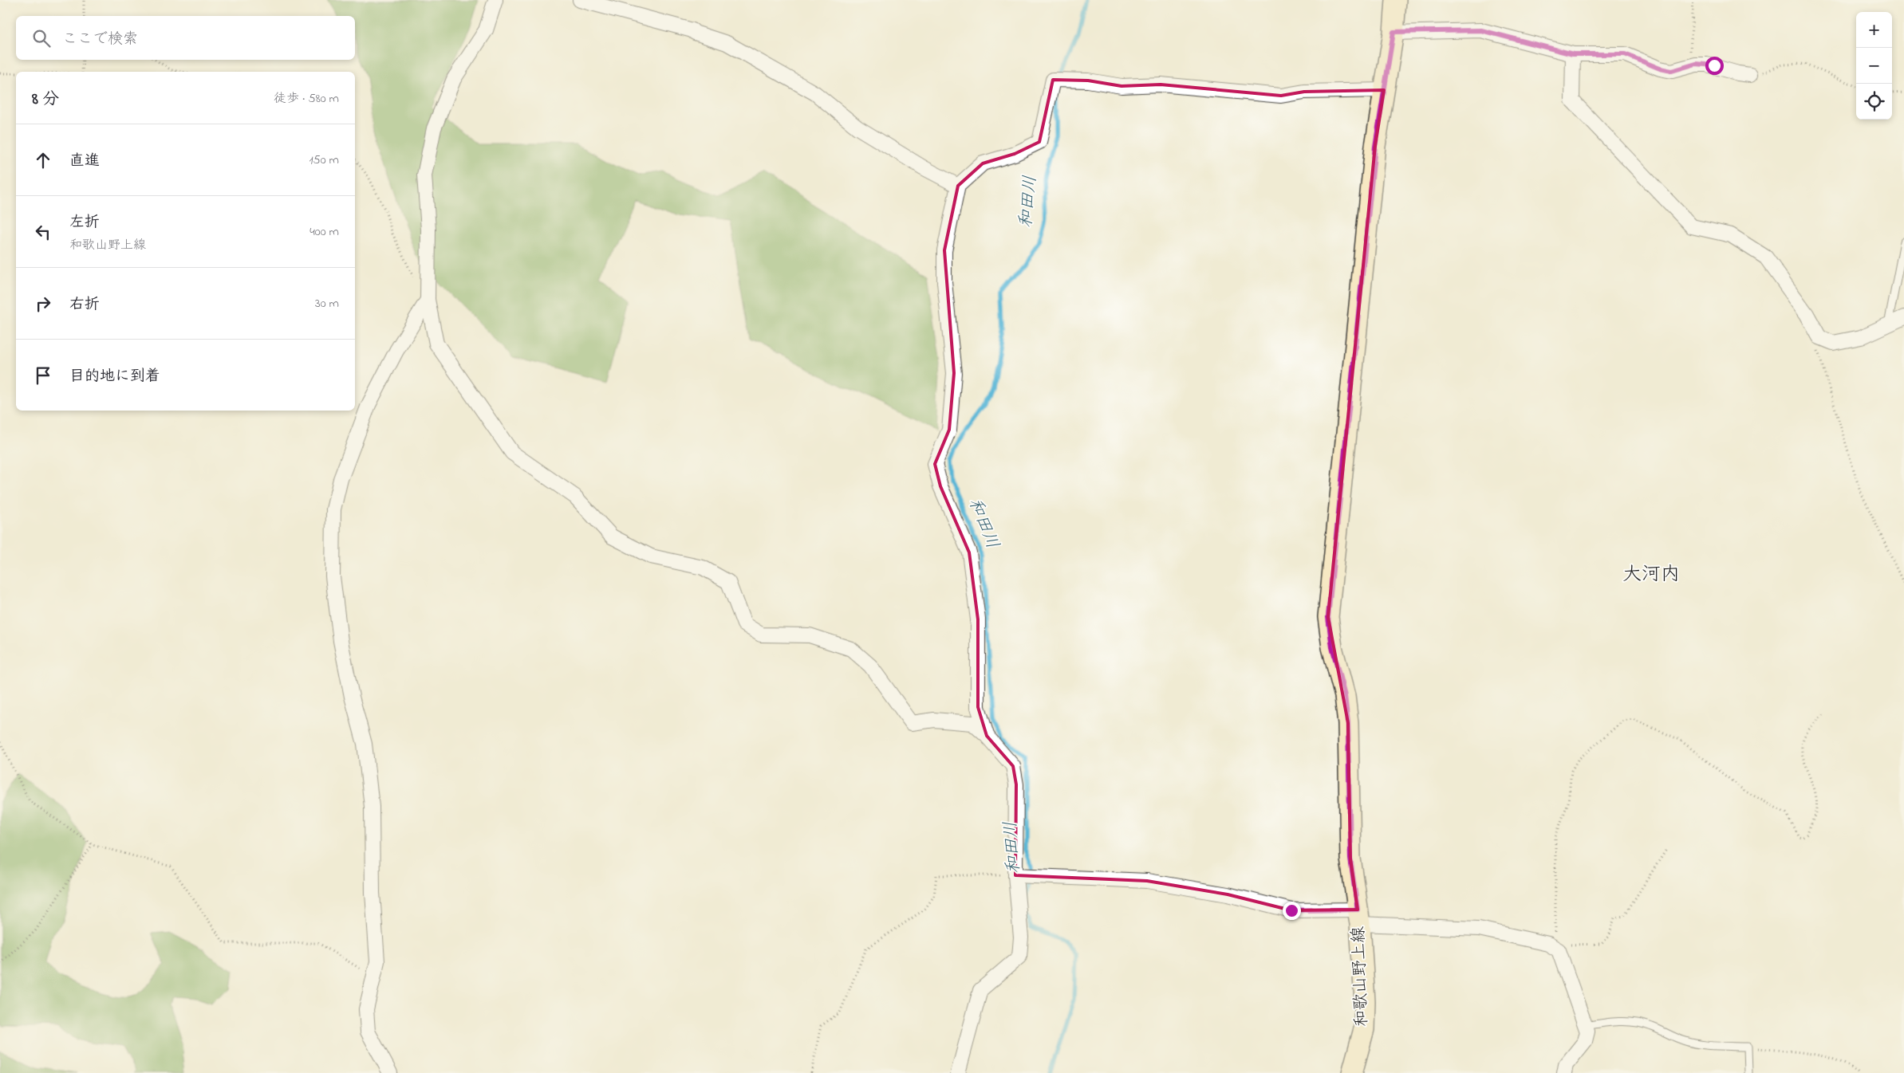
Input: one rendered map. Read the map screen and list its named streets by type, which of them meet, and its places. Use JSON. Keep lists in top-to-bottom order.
{
  "streets": {
    "main road": ["和歌山野上線"]
  },
  "districts": ["大河内"],
  "water": ["和田川"],
  "page": {
    "map_buttons": ["+", "−"],
    "search": "ここで検索",
    "heading": ["8 分", "徒歩 · 580 m"],
    "list": [
      ["直進", "150 m"],
      ["左折", "和歌山野上線", "400 m"],
      ["右折", "30 m"],
      "目的地に到着"
    ]
  }
}
